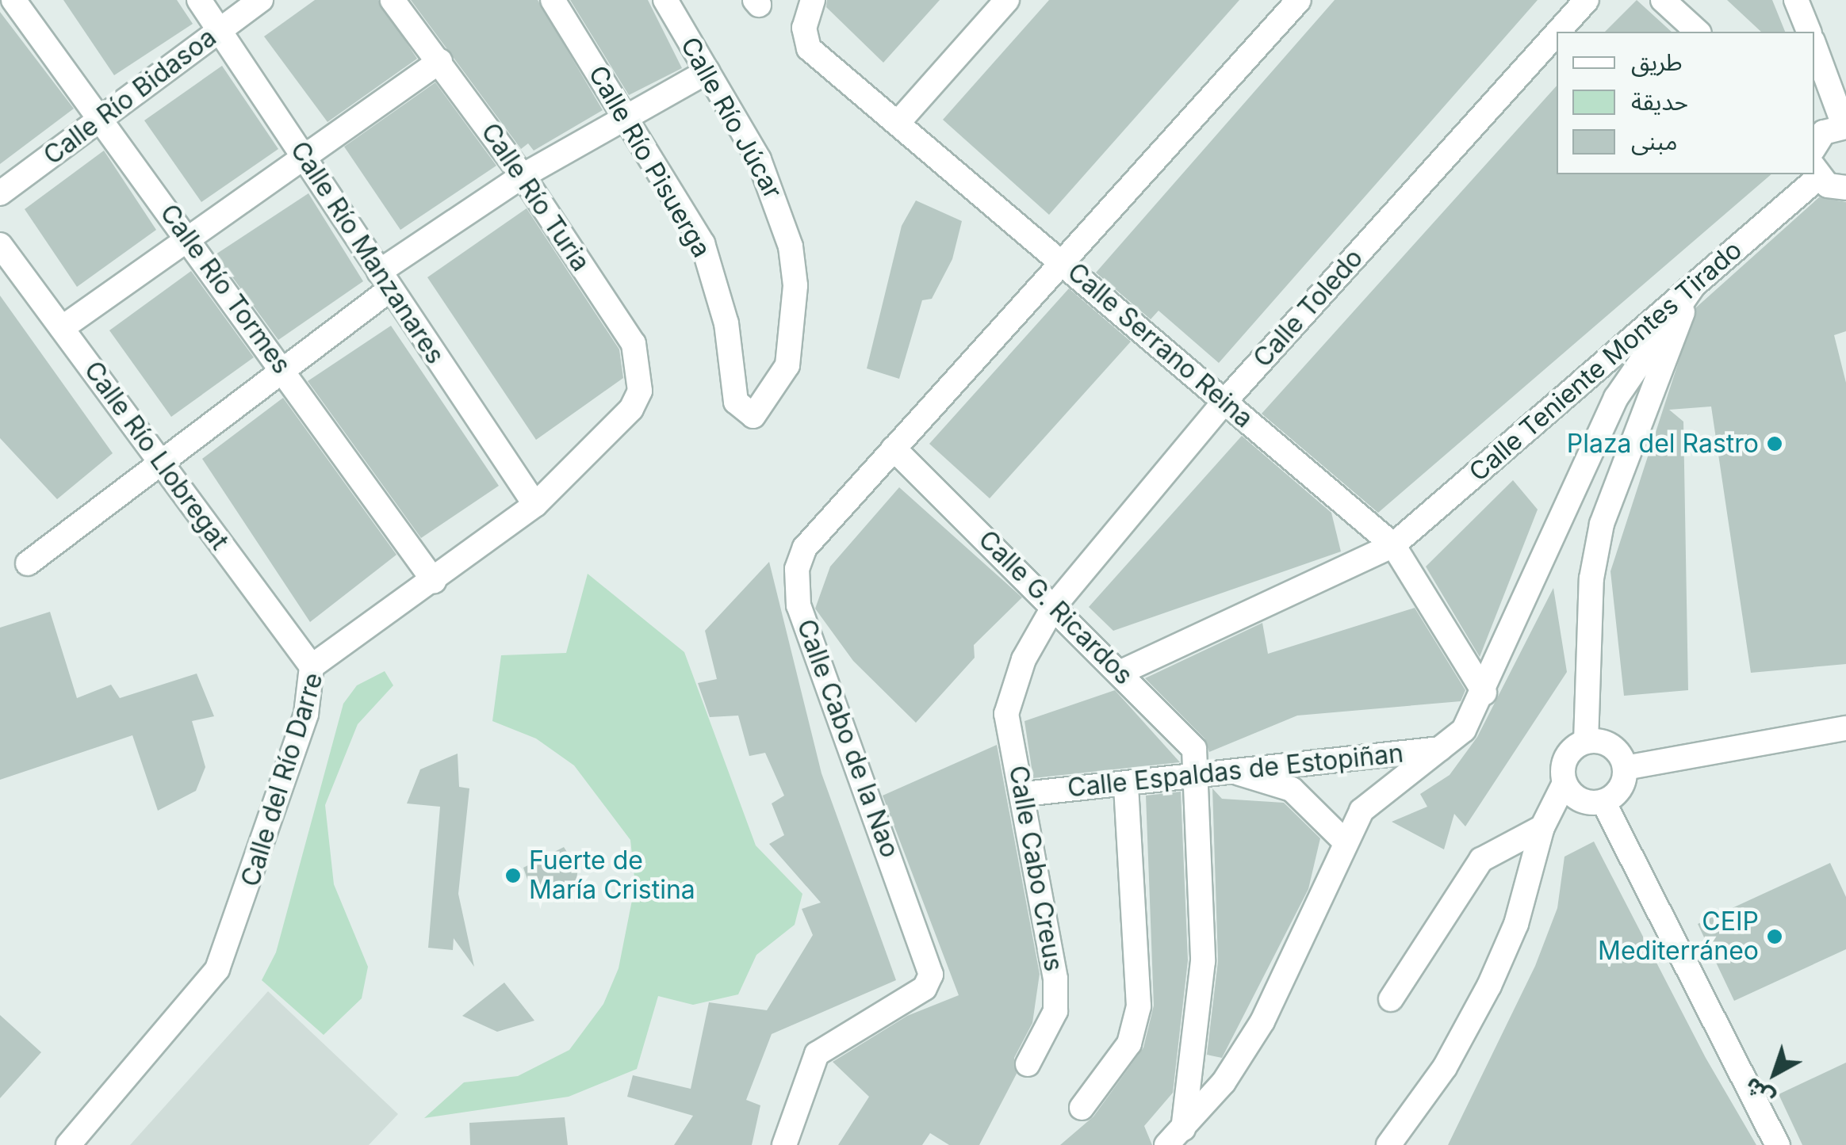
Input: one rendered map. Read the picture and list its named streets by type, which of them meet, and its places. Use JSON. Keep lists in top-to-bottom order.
{
  "streets": {
    "street": [
      "Calle Río Bidasoa",
      "Calle Río Júcar",
      "Calle Río Pisuerga",
      "Calle Río Turia",
      "Calle Río Manzanares",
      "Calle Río Tormes",
      "Calle Toledo",
      "Calle Serrano Reina",
      "Calle Teniente Montes Tirado",
      "Calle Río Llobregat",
      "Calle G. Ricardos",
      "Calle Cabo de la Nao",
      "Calle Espaldas de Estopiñan",
      "Calle del Río Darre",
      "Calle Cabo Creus"
    ]
  },
  "crossings": [
    ["Calle Río Bidasoa", "Calle Río Manzanares"],
    ["Calle Río Bidasoa", "Calle Río Tormes"],
    ["Calle Río Júcar", "Calle Río Pisuerga"],
    ["Calle Río Turia", "Calle del Río Darre"],
    ["Calle Río Manzanares", "Calle del Río Darre"],
    ["Calle Río Tormes", "Calle del Río Darre"],
    ["Calle Toledo", "Calle Serrano Reina"],
    ["Calle Toledo", "Calle G. Ricardos"],
    ["Calle Toledo", "Calle Cabo Creus"],
    ["Calle Serrano Reina", "Calle Teniente Montes Tirado"],
    ["Calle Serrano Reina", "Calle Cabo de la Nao"],
    ["Calle Teniente Montes Tirado", "Calle G. Ricardos"],
    ["Calle Río Llobregat", "Calle del Río Darre"],
    ["Calle G. Ricardos", "Calle Cabo de la Nao"],
    ["Calle G. Ricardos", "Calle Espaldas de Estopiñan"],
    ["Calle Espaldas de Estopiñan", "Calle Cabo Creus"]
  ],
  "places": ["Plaza del Rastro", "Fuerte de María Cristina", "CEIP Mediterráneo"],
  "legend": ["طريق", "حديقة", "مبنى"],
  "north": "bottom left"
}
